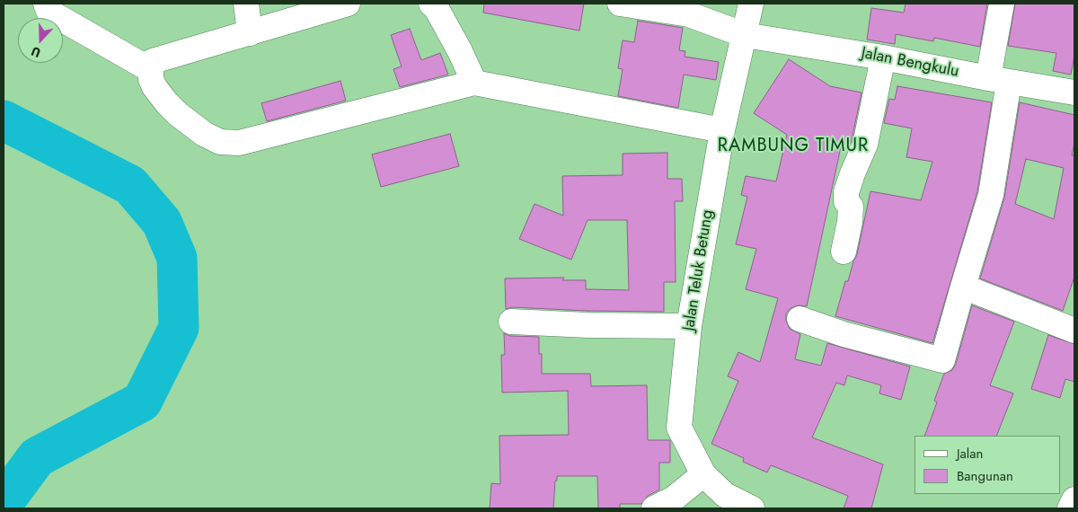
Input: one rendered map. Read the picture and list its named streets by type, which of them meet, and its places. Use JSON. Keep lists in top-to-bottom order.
{
  "streets": {
    "street": ["Jalan Bengkulu", "Jalan Teluk Betung"]
  },
  "crossings": [
    ["Jalan Bengkulu", "Jalan Teluk Betung"]
  ],
  "districts": ["RAMBUNG TIMUR"],
  "legend": ["Jalan", "Bangunan"],
  "north": "bottom"
}
